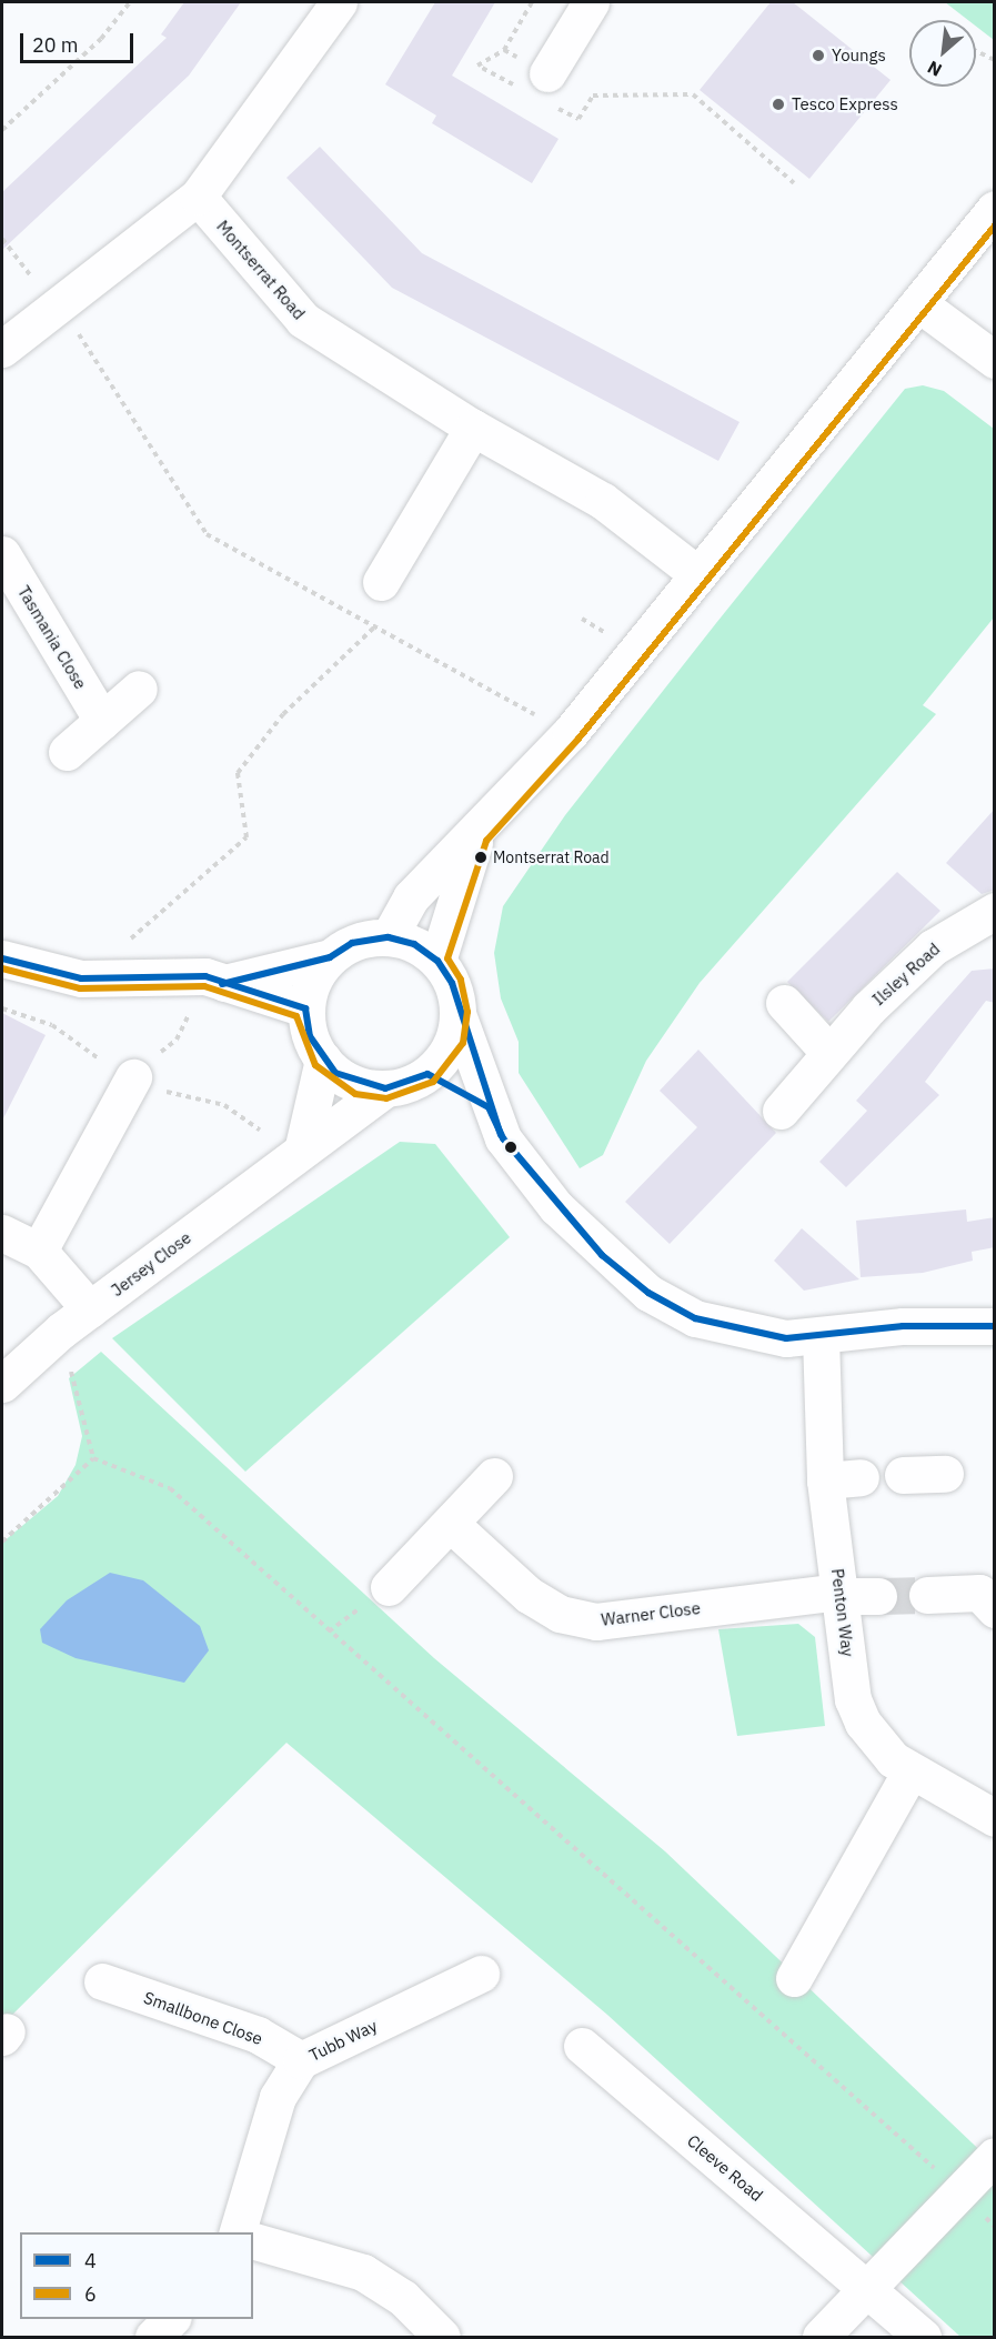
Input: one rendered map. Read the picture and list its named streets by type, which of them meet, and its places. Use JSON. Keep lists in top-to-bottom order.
{
  "streets": {
    "street": [
      "Montserrat Road",
      "Tasmania Close",
      "Ilsley Road",
      "Jersey Close",
      "Penton Way",
      "Warner Close",
      "Smallbone Close",
      "Tubb Way",
      "Cleeve Road"
    ]
  },
  "crossings": [
    ["Penton Way", "Warner Close"],
    ["Smallbone Close", "Tubb Way"]
  ],
  "places": ["Youngs", "Tesco Express", "Montserrat Road"],
  "lines": ["transit line 6", "transit line 4"],
  "legend": ["4", "6"],
  "scale_bar": "20 m",
  "north": "bottom left"
}
